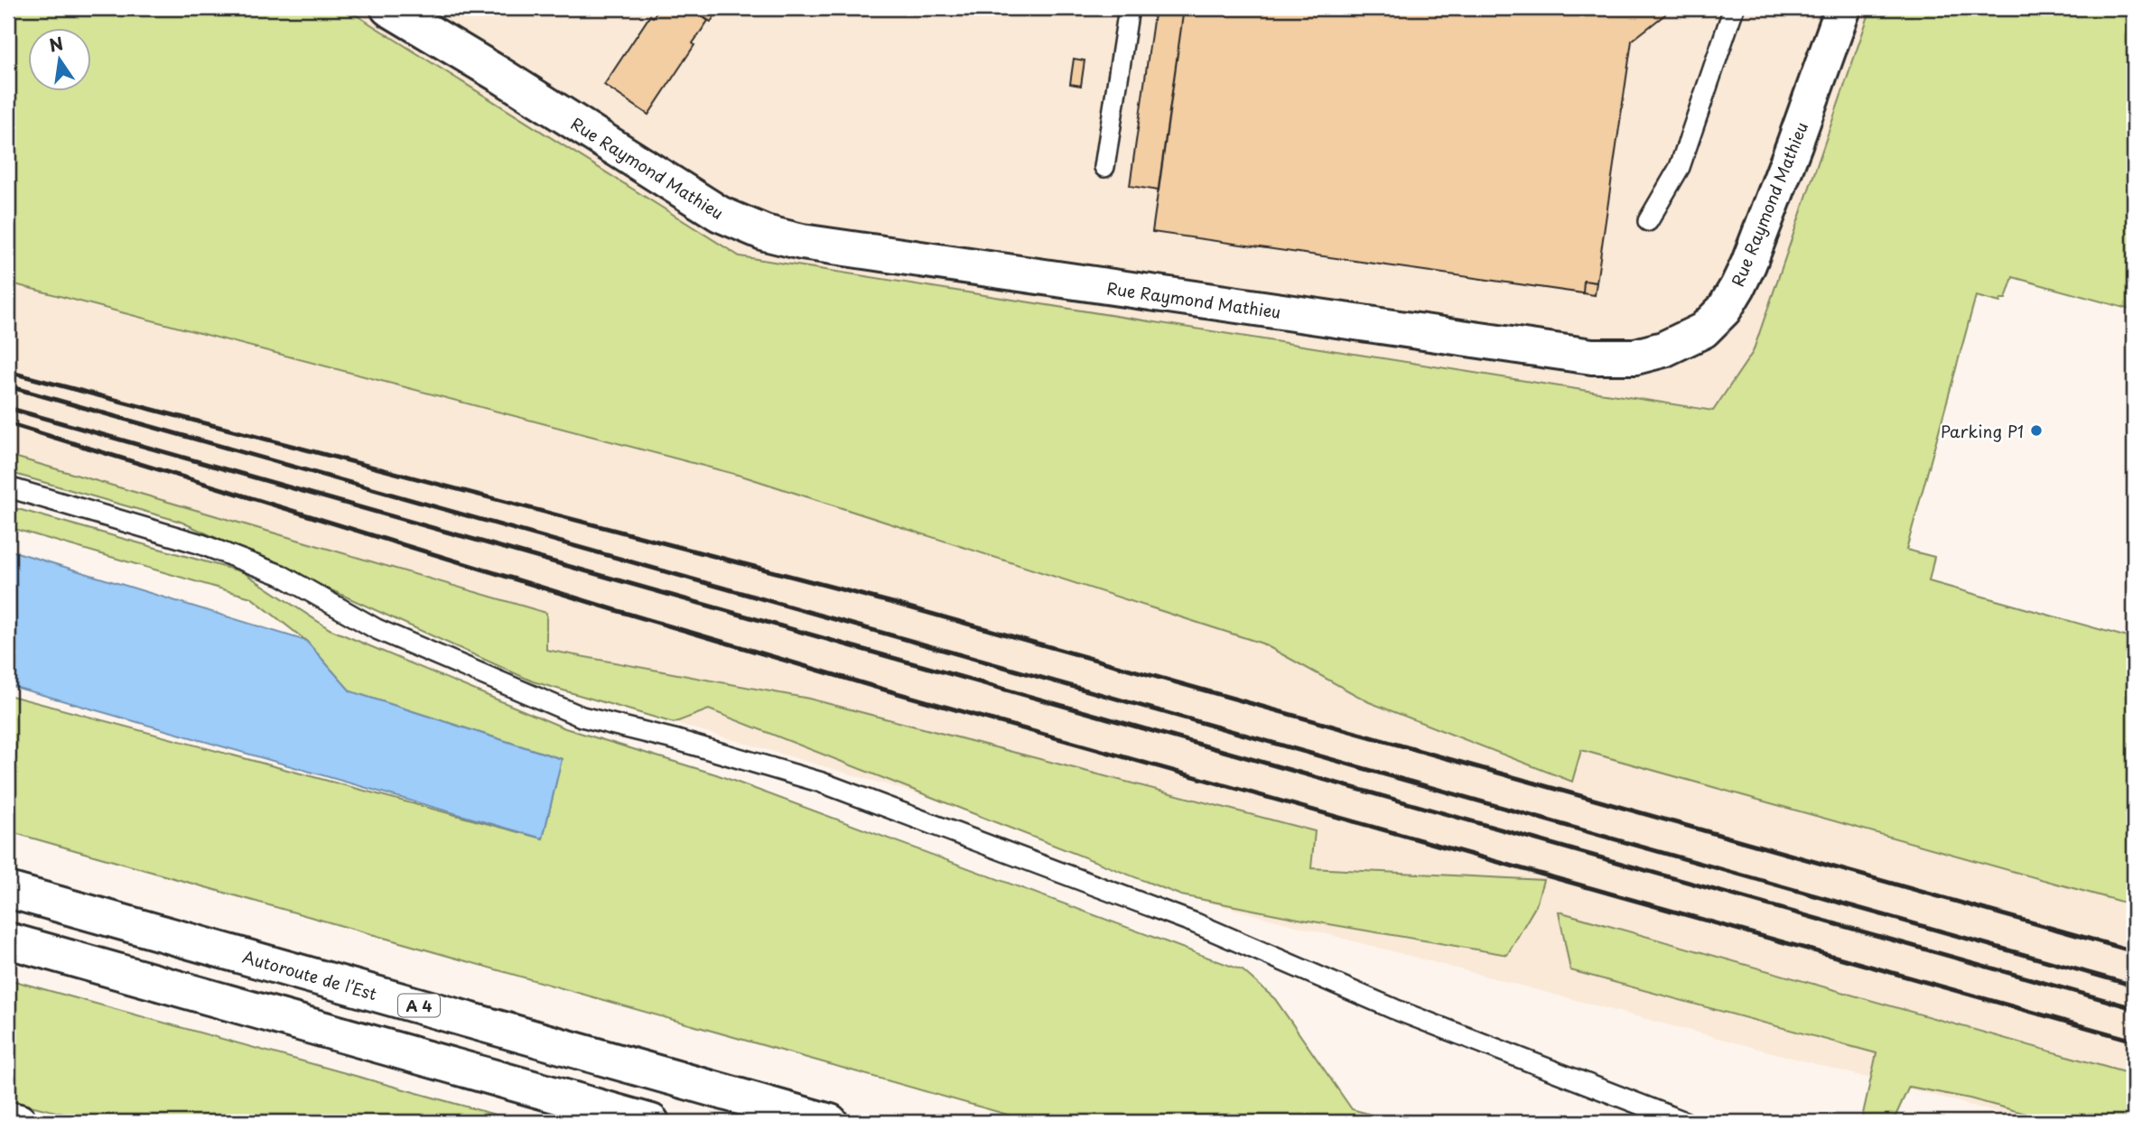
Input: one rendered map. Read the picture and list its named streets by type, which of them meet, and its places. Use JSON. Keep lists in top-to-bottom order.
{
  "streets": {
    "main road": ["Rue Raymond Mathieu", "Autoroute de l’Est", "A 4"]
  },
  "places": ["Parking P1"],
  "north": "top"
}
